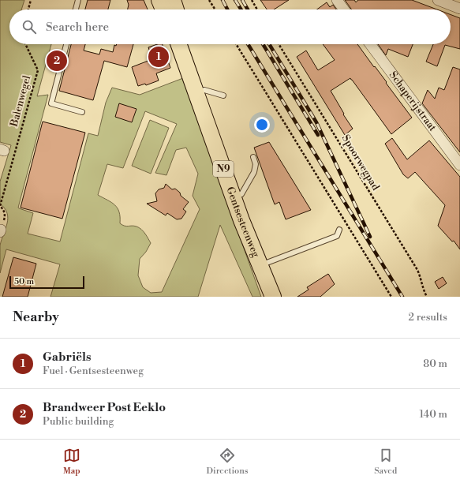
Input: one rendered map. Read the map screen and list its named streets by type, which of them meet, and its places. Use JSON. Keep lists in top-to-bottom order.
{
  "streets": {
    "main road": ["N9", "Gentsesteenweg"],
    "street": ["Schaperijstraat"],
    "path": ["Balenwegel", "Spoorwegpad"]
  },
  "scale_bar": "50 m",
  "page": {
    "search": "Search here",
    "pins": ["1", "2"],
    "scale": "50 m",
    "heading": ["Nearby", "2 results"],
    "list": [
      {
        "mark": "1",
        "name": "Gabriëls",
        "note": "Fuel · Gentsesteenweg",
        "value": "80 m"
      },
      {
        "mark": "2",
        "name": "Brandweer Post Eeklo",
        "note": "Public building",
        "value": "140 m"
      }
    ],
    "nav": ["Map", "Directions", "Saved"]
  }
}
